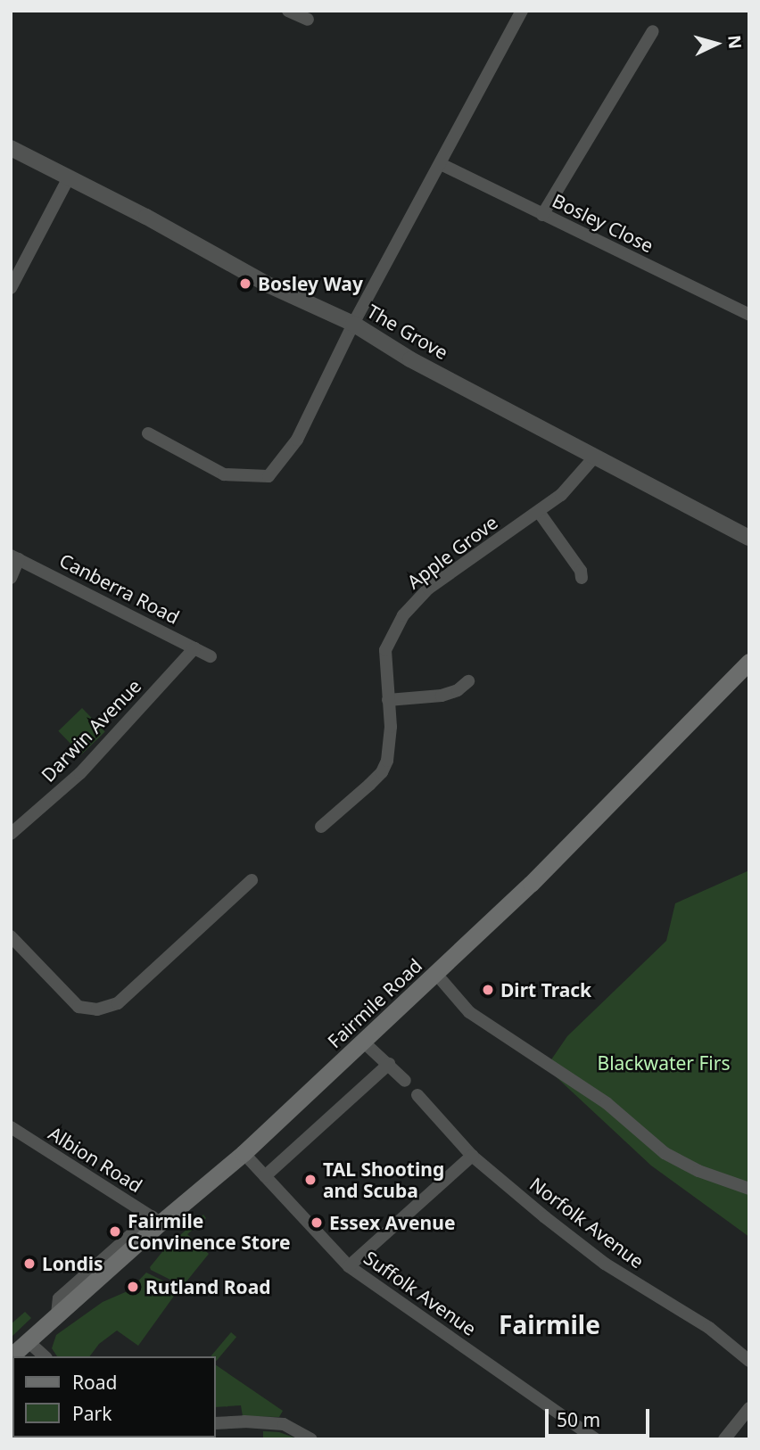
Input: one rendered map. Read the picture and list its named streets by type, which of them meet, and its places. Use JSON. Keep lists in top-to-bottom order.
{
  "streets": {
    "main road": ["Fairmile Road"],
    "street": [
      "Bosley Close",
      "The Grove",
      "Apple Grove",
      "Canberra Road",
      "Darwin Avenue",
      "Albion Road",
      "Norfolk Avenue",
      "Suffolk Avenue"
    ]
  },
  "crossings": [
    ["The Grove", "Apple Grove"],
    ["Canberra Road", "Darwin Avenue"],
    ["Fairmile Road", "Albion Road"],
    ["Fairmile Road", "Suffolk Avenue"]
  ],
  "districts": ["Fairmile"],
  "parks": ["Blackwater Firs"],
  "places": [
    "Bosley Way",
    "Dirt Track",
    "TAL Shooting and Scuba",
    "Essex Avenue",
    "Fairmile Convinence Store",
    "Londis",
    "Rutland Road"
  ],
  "legend": ["Road", "Park"],
  "scale_bar": "50 m",
  "north": "right"
}
